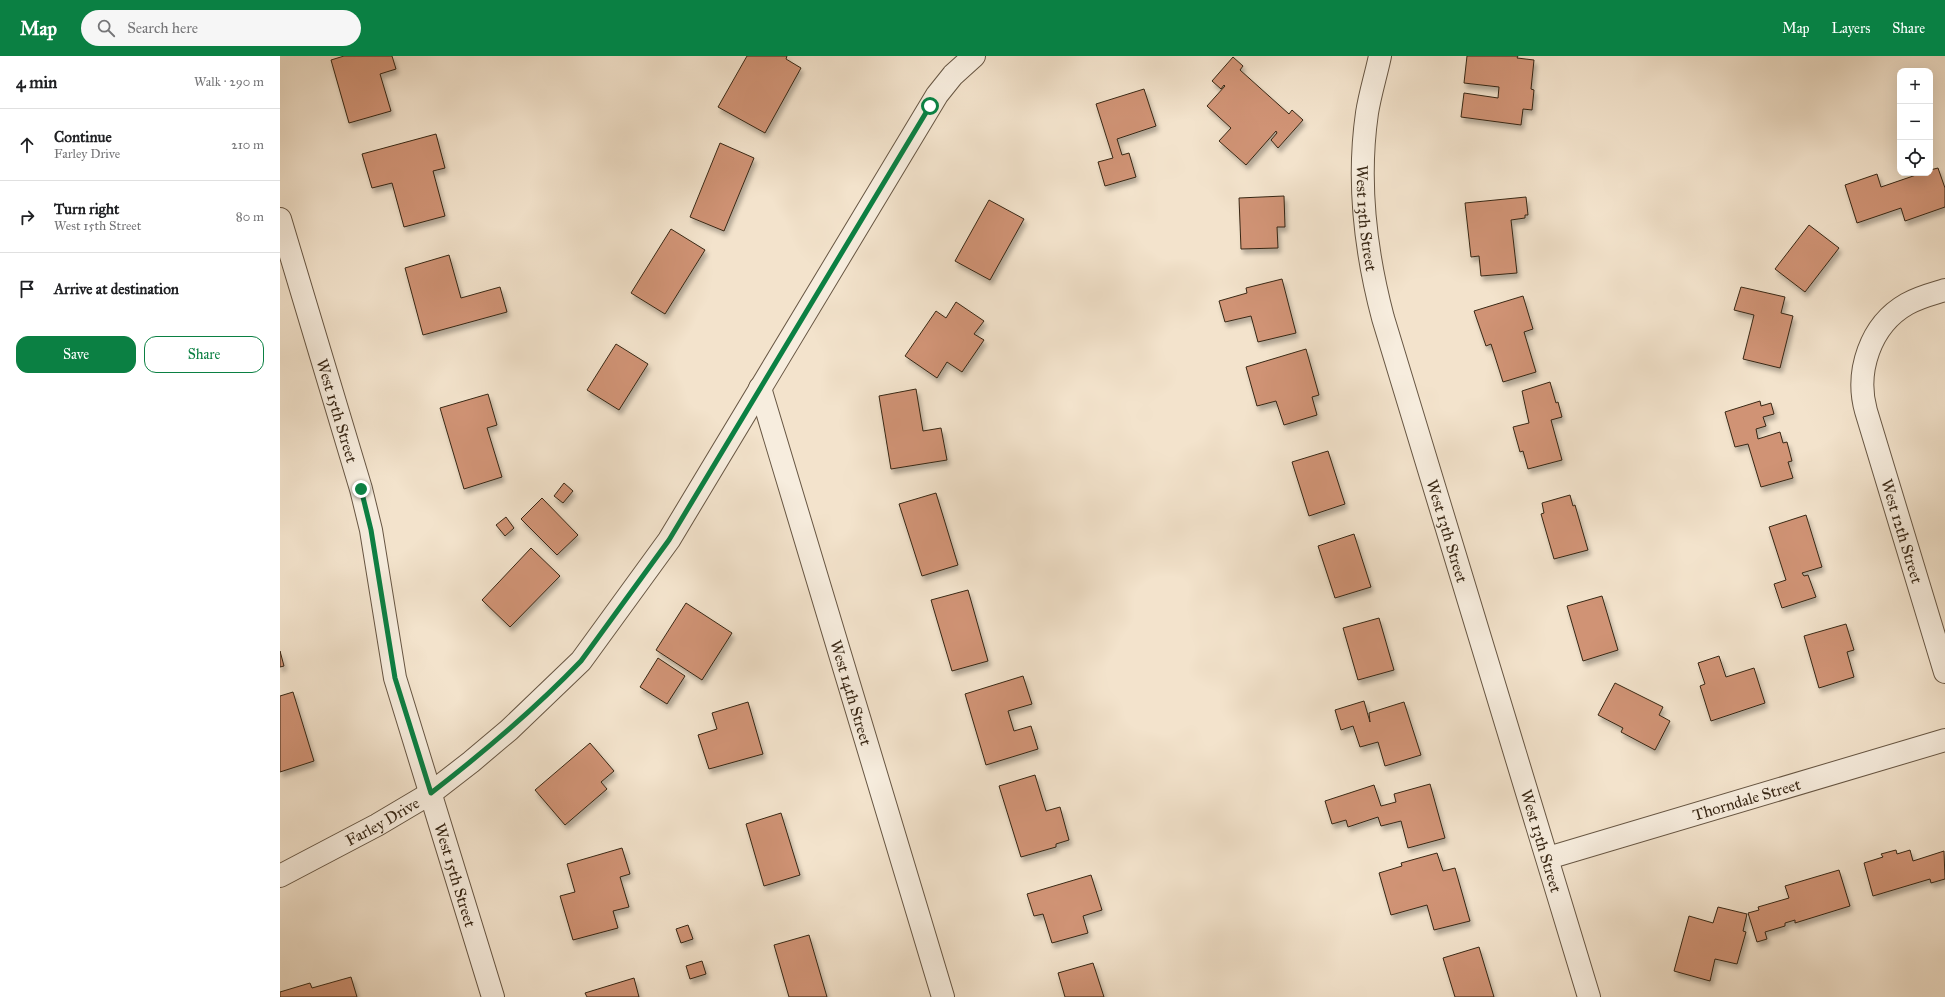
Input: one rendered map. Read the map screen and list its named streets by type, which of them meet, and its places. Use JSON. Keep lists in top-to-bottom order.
{
  "streets": {
    "street": [
      "West 13th Street",
      "West 15th Street",
      "West 12th Street",
      "West 14th Street",
      "Thorndale Street",
      "Farley Drive"
    ]
  },
  "crossings": [
    ["West 13th Street", "Thorndale Street"],
    ["West 15th Street", "Farley Drive"],
    ["West 14th Street", "Farley Drive"]
  ],
  "page": {
    "header": "Map",
    "search": "Search here",
    "nav": ["Map", "Layers", "Share"],
    "heading": ["4 min", "Walk · 290 m"],
    "map_buttons": ["+", "−"],
    "list": [
      ["Continue", "Farley Drive", "210 m"],
      ["Turn right", "West 15th Street", "80 m"],
      "Arrive at destination"
    ],
    "buttons": ["Save", "Share"]
  }
}
